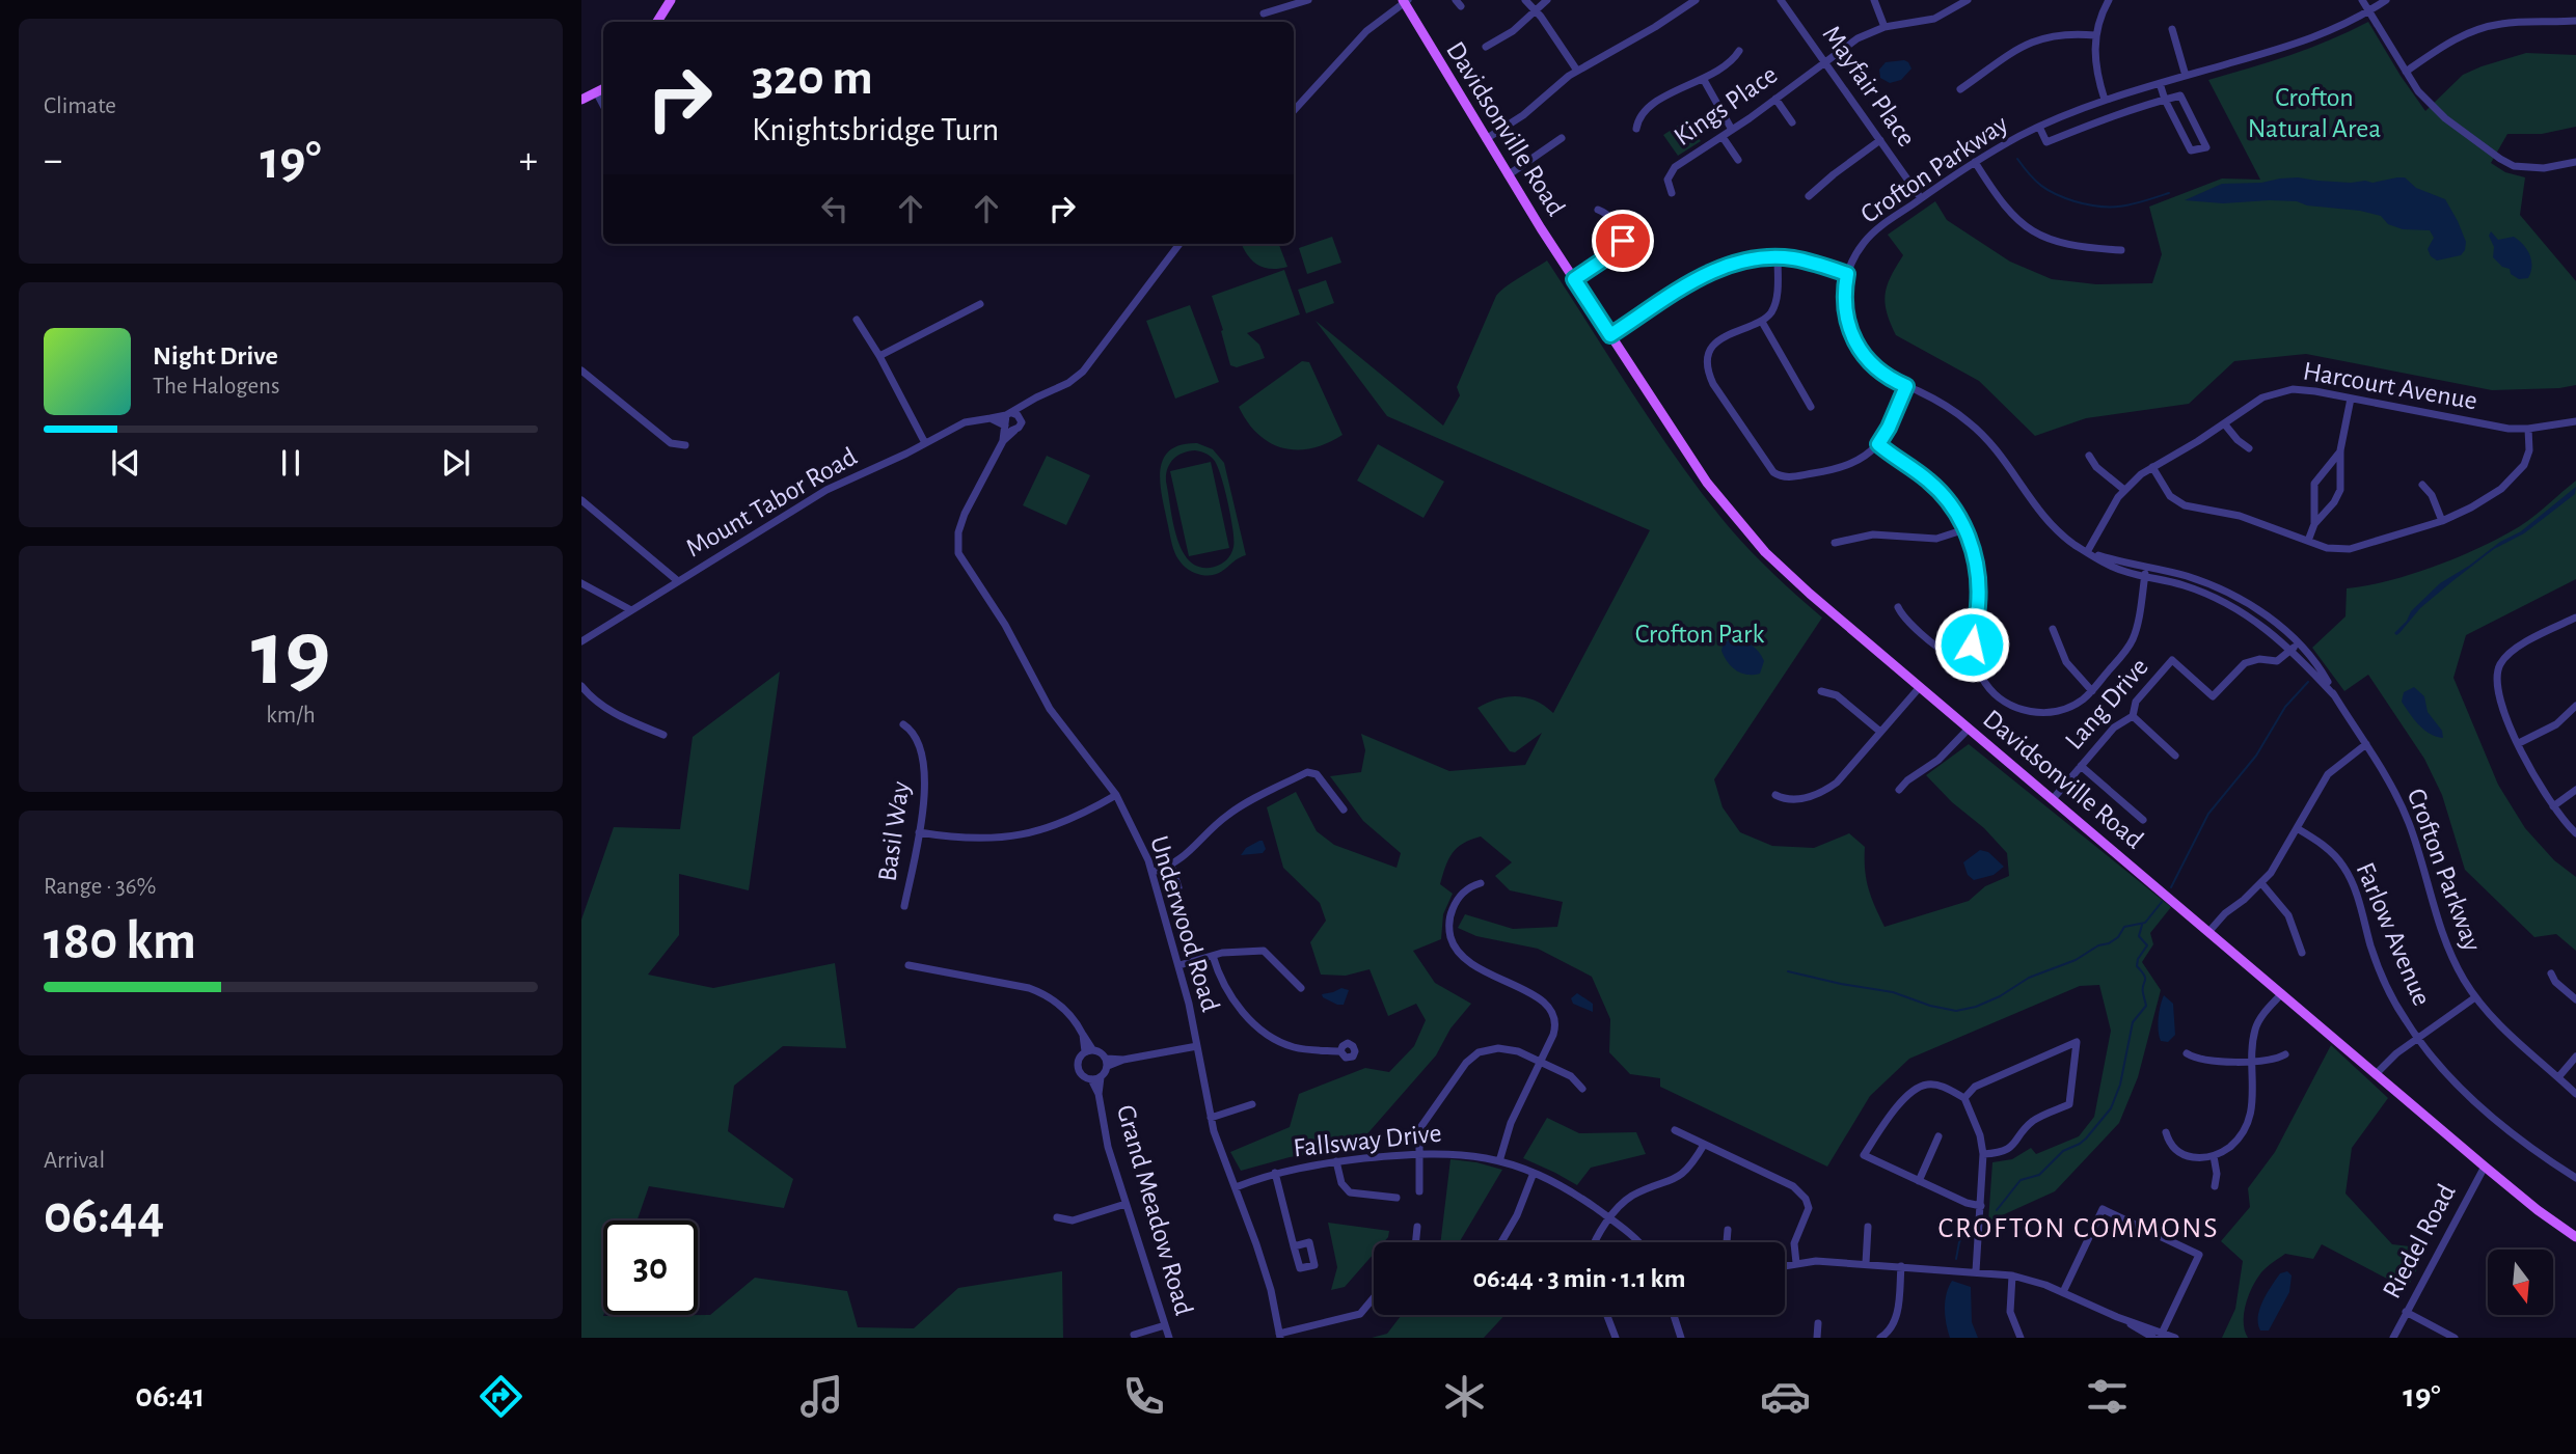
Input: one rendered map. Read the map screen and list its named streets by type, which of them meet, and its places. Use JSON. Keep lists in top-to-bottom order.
{
  "streets": {
    "main road": ["Davidsonville Road"],
    "street": [
      "Mayfair Place",
      "Kings Place",
      "Crofton Parkway",
      "Harcourt Avenue",
      "Mount Tabor Road",
      "Lang Drive",
      "Basil Way",
      "Underwood Road",
      "Farlow Avenue",
      "Fallsway Drive",
      "Grand Meadow Road",
      "Riedel Road"
    ]
  },
  "crossings": [
    ["Mayfair Place", "Kings Place"],
    ["Mayfair Place", "Crofton Parkway"],
    ["Davidsonville Road", "Lang Drive"],
    ["Davidsonville Road", "Riedel Road"],
    ["Crofton Parkway", "Harcourt Avenue"],
    ["Crofton Parkway", "Lang Drive"],
    ["Mount Tabor Road", "Underwood Road"],
    ["Underwood Road", "Fallsway Drive"]
  ],
  "districts": ["CROFTON COMMONS"],
  "parks": ["Crofton Natural Area", "Crofton Park"],
  "north": "bottom",
  "page": {
    "tile": [
      "Climate",
      ["19", "km/h"],
      ["Range · 36%", "180 km"],
      ["Arrival", "06:44"]
    ],
    "turn": ["320 m", "Knightsbridge Turn"],
    "heat": ["−", "19°", "+"],
    "song": ["Night Drive", "The Halogens"],
    "limit": "30",
    "trip": "06:44 · 3 min · 1.1 km",
    "tabs": ["06:41", "19°"]
  }
}
